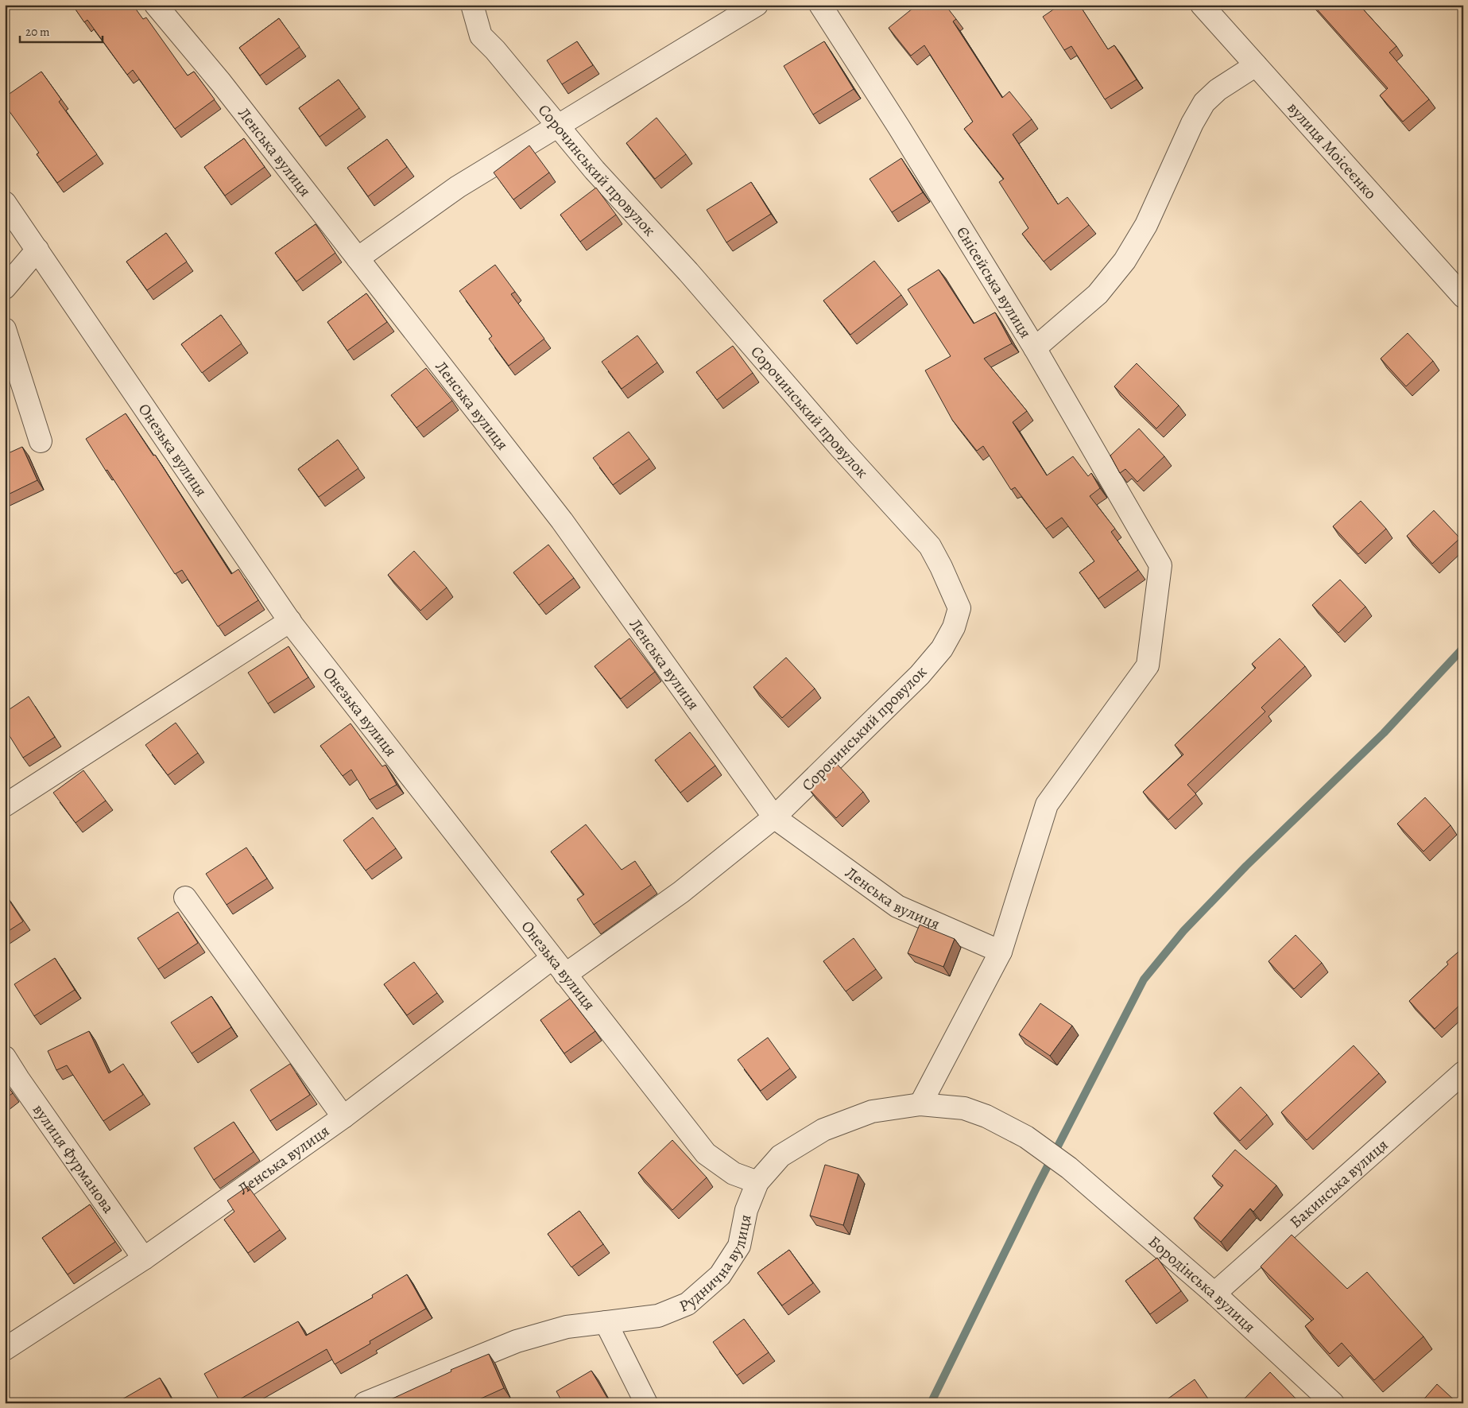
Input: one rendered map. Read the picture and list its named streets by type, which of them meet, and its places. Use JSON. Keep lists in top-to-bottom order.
{
  "streets": {
    "street": [
      "Ленська вулиця",
      "вулиця Моісеєнко",
      "Сорочинський провулок",
      "Єнісейська вулиця",
      "Онезька вулиця",
      "вулиця Фурманова",
      "Бакинська вулиця",
      "Руднична вулиця",
      "Бородінська вулиця"
    ]
  },
  "crossings": [
    ["Ленська вулиця", "Сорочинський провулок"],
    ["Ленська вулиця", "Єнісейська вулиця"],
    ["Ленська вулиця", "Онезька вулиця"],
    ["Ленська вулиця", "вулиця Фурманова"],
    ["Онезька вулиця", "Руднична вулиця"],
    ["Бакинська вулиця", "Бородінська вулиця"],
    ["Руднична вулиця", "Бородінська вулиця"]
  ],
  "scale_bar": "20 m"
}
